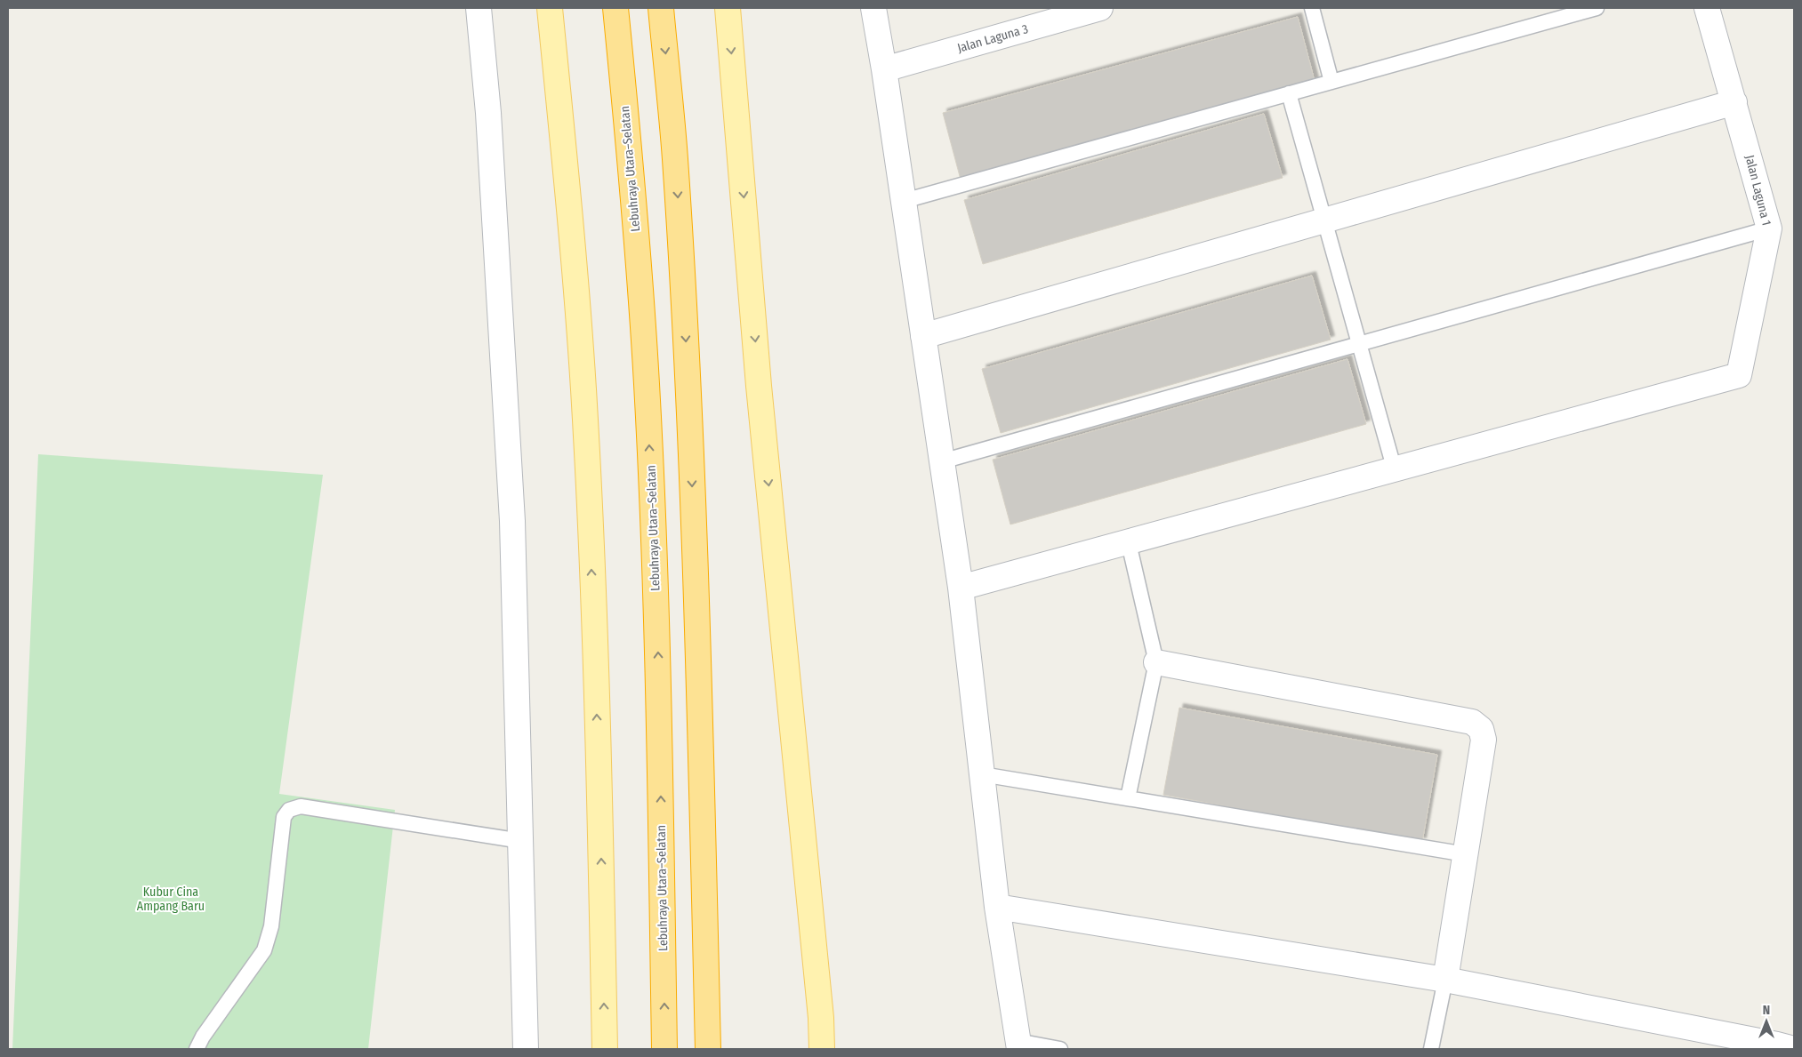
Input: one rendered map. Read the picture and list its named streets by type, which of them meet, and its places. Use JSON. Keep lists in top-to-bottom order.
{
  "streets": {
    "highway": ["Lebuhraya Utara–Selatan"],
    "street": ["Jalan Laguna 3", "Jalan Laguna 1"]
  },
  "parks": ["Kubur Cina Ampang Baru"],
  "north": "top"
}
